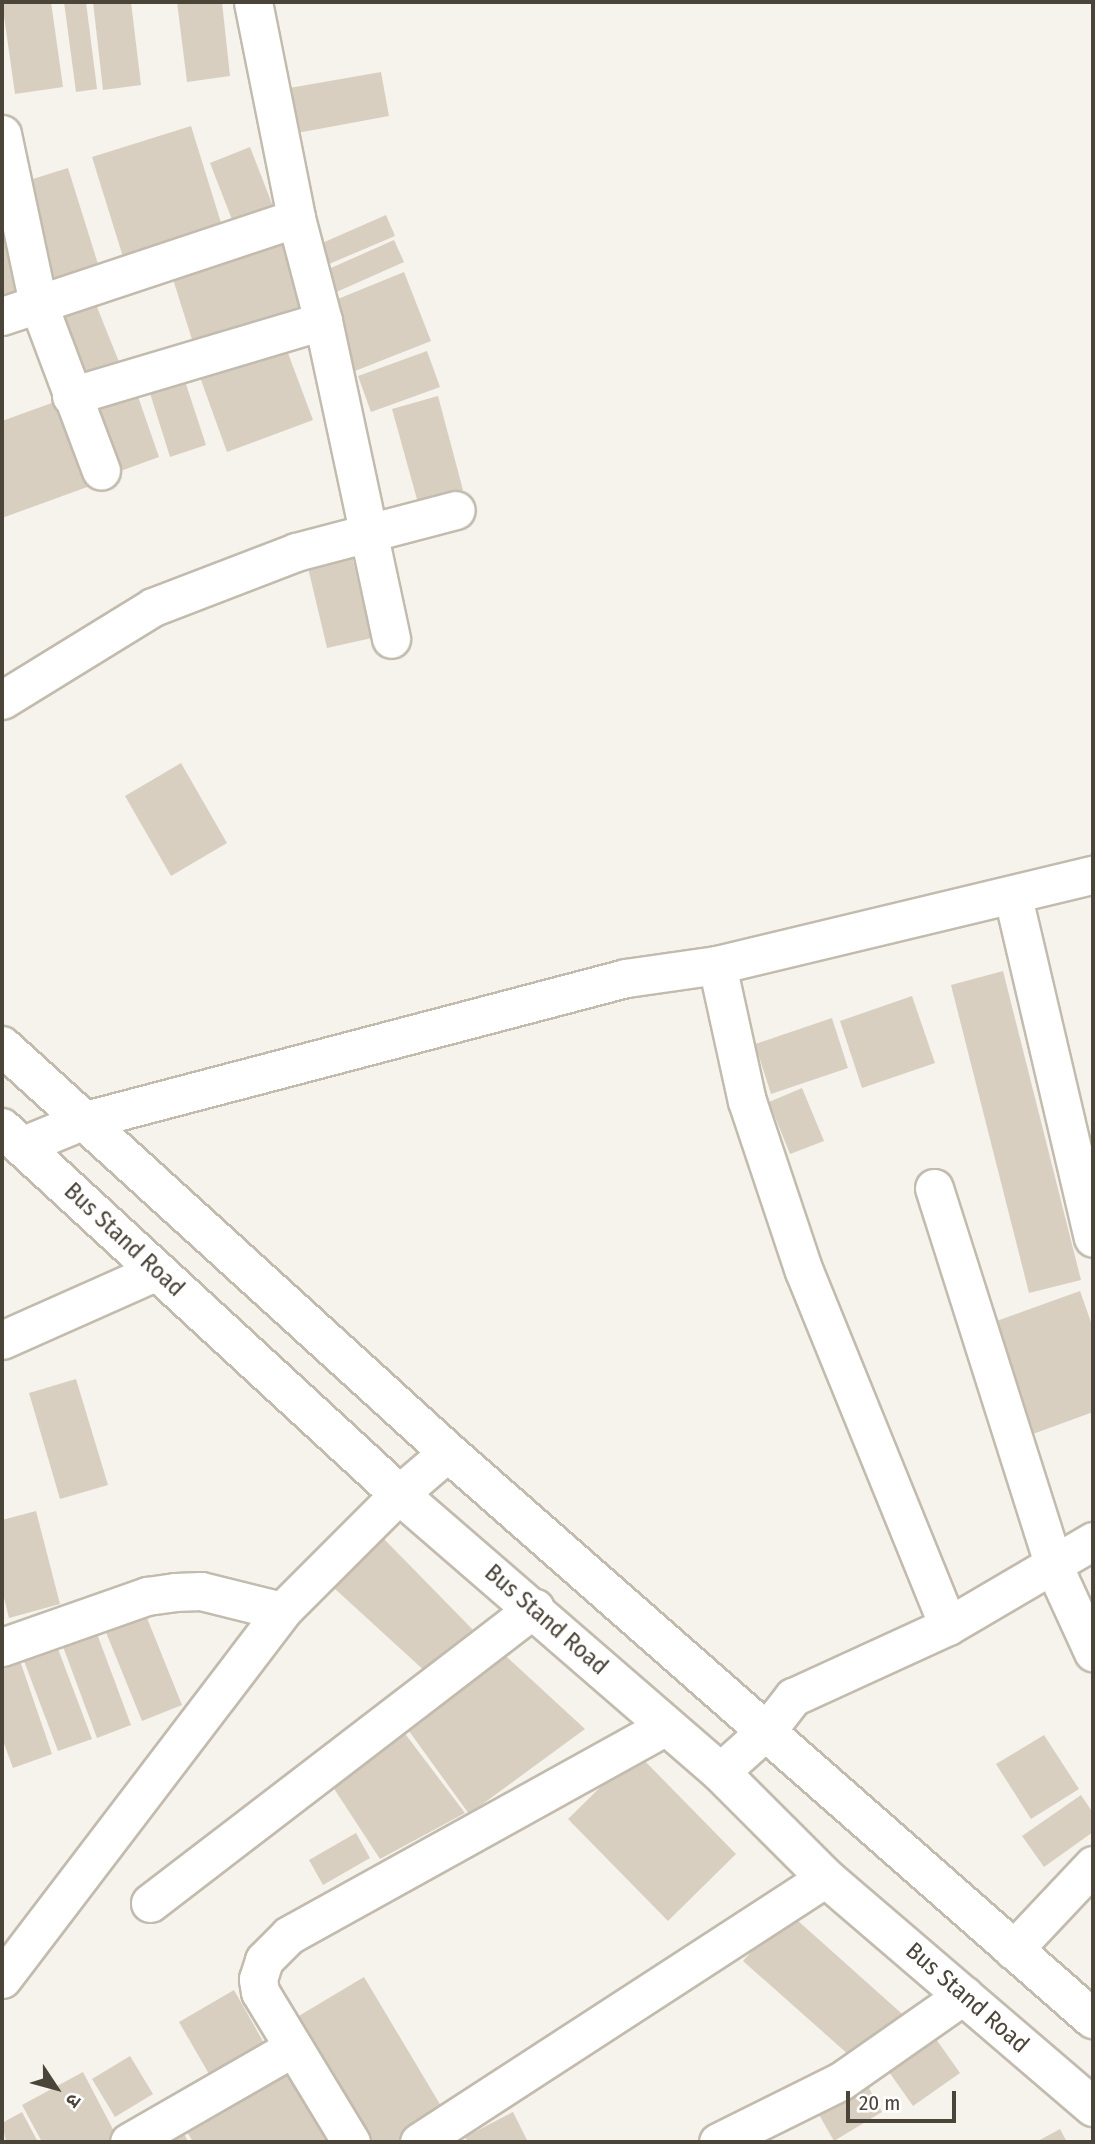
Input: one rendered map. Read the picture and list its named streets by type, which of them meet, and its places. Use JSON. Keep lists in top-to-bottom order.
{
  "streets": {
    "street": ["Bus Stand Road"]
  },
  "scale_bar": "20 m",
  "north": "bottom right"
}
